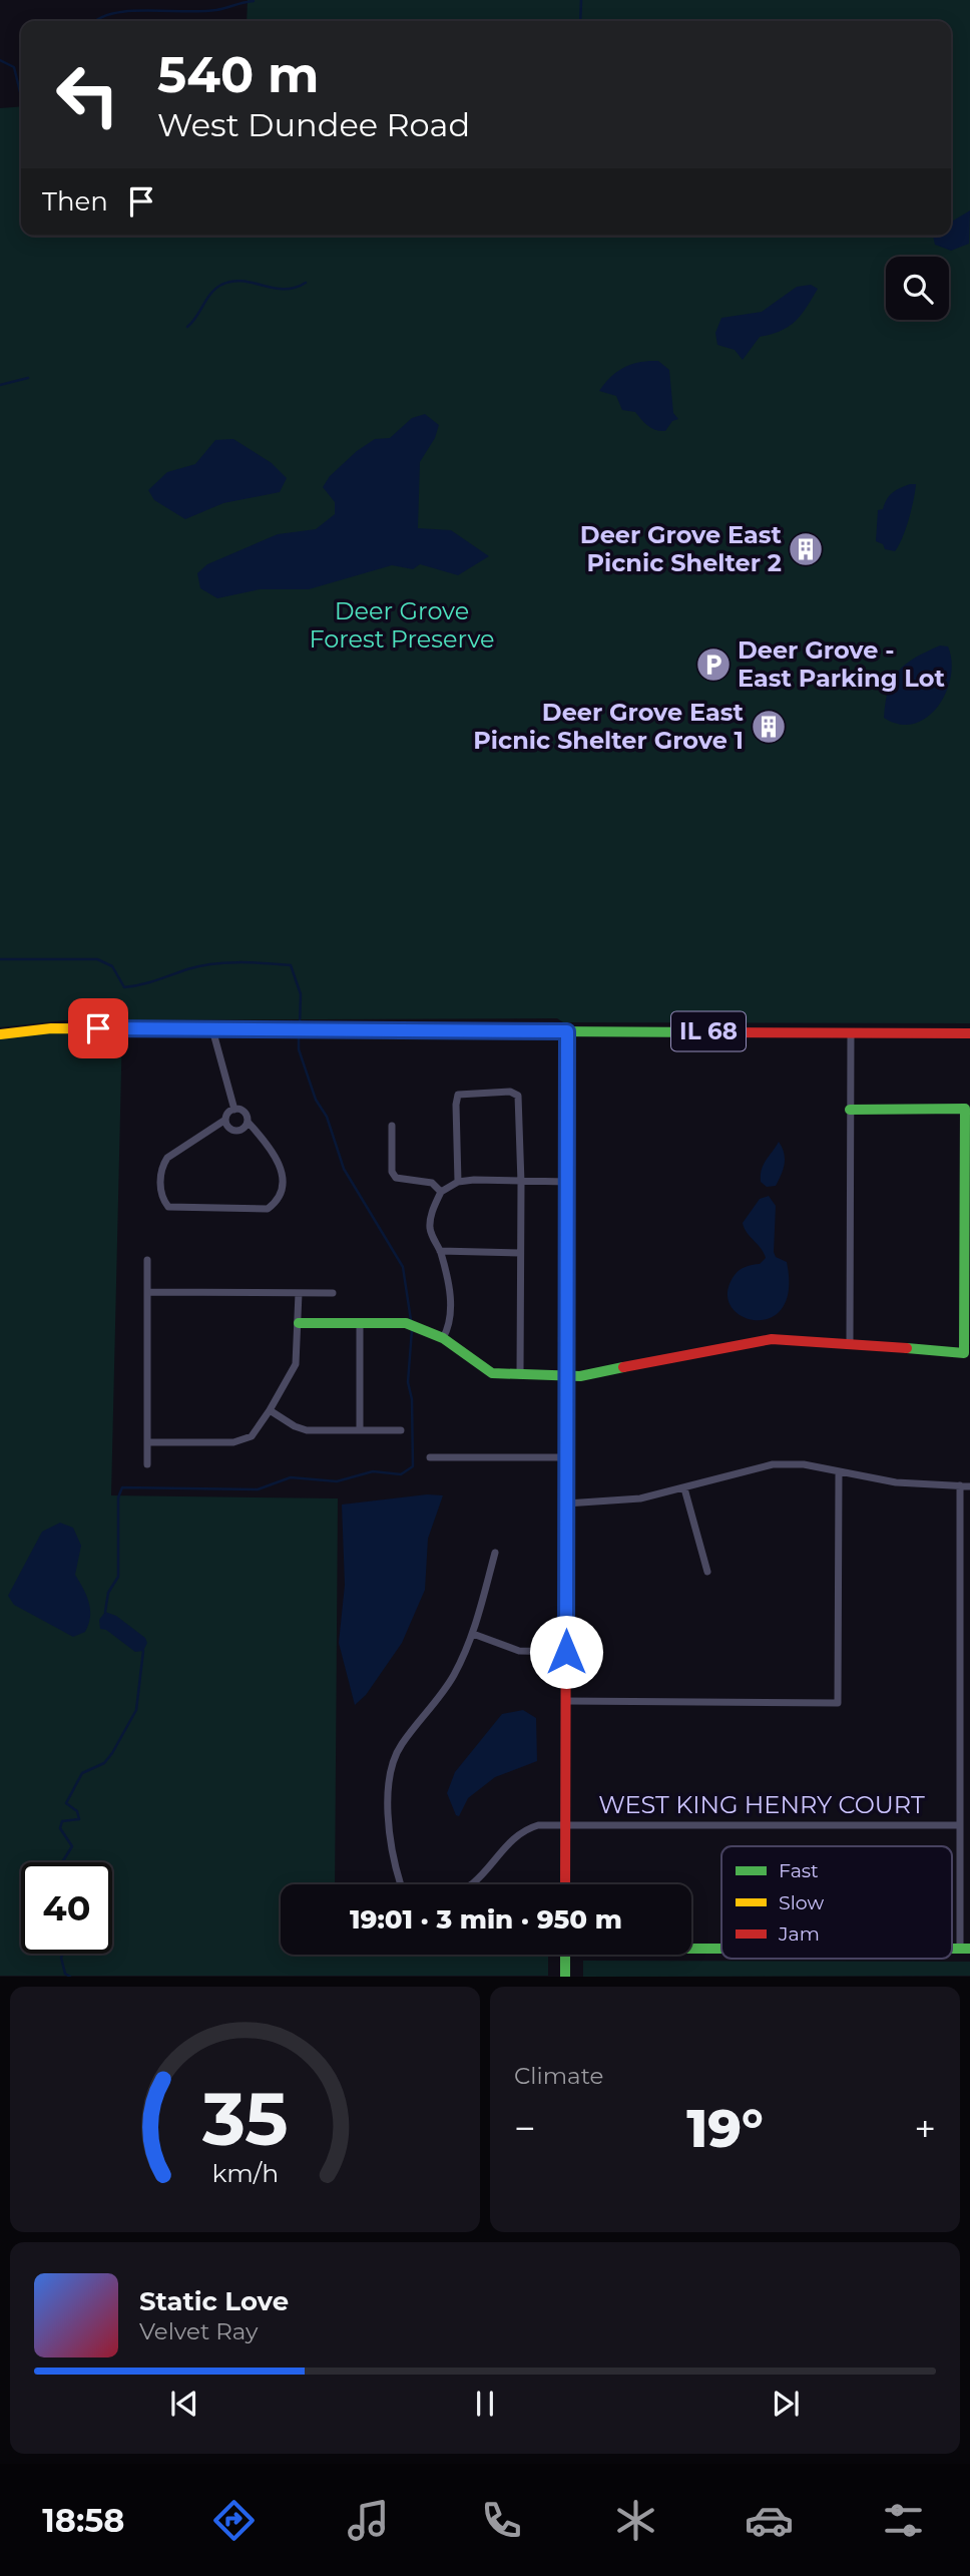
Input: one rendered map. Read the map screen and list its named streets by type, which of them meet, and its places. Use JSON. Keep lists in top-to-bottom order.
{
  "streets": {
    "street": ["IL 68", "WEST KING HENRY COURT"]
  },
  "parks": ["Deer Grove Forest Preserve"],
  "places": {
    "building": ["Deer Grove East Picnic Shelter 2", "Deer Grove East Picnic Shelter Grove 1"],
    "parking": ["Deer Grove - East Parking Lot"]
  },
  "legend": ["Fast", "Slow", "Jam"],
  "page": {
    "turn": ["540 m", "West Dundee Road"],
    "then": "Then",
    "limit": "40",
    "trip": "19:01 · 3 min · 950 m",
    "tile": "Climate",
    "heat": ["−", "19°", "+"],
    "song": ["Static Love", "Velvet Ray"],
    "tabs": "18:58",
    "gauge": ["35", "km/h"]
  }
}
